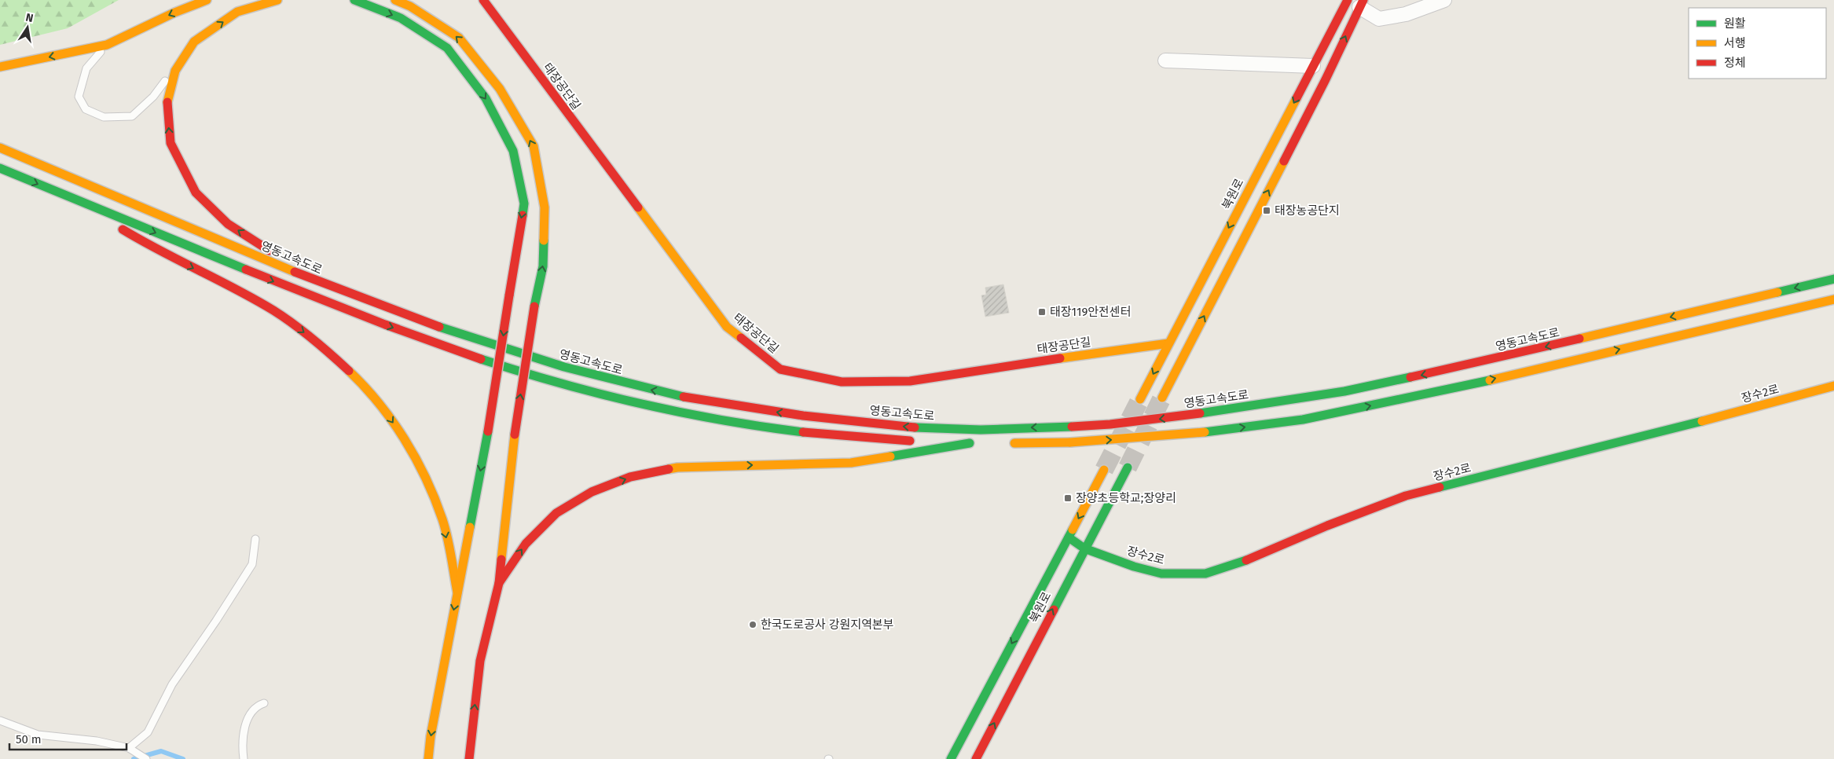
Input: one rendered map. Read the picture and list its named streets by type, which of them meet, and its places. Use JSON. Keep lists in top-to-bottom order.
{
  "streets": {
    "main road": [
      "태장공단길",
      "북원로",
      "영동고속도로",
      "장수2로"
    ]
  },
  "crossings": [
    ["태장공단길", "북원로"],
    ["북원로", "장수2로"]
  ],
  "places": {
    "transit": ["태장농공단지", "태장119안전센터", "장양초등학교;장양리"],
    "other": ["한국도로공사 강원지역본부"]
  },
  "legend": ["원활", "서행", "정체"],
  "scale_bar": "50 m",
  "north": "top"
}
